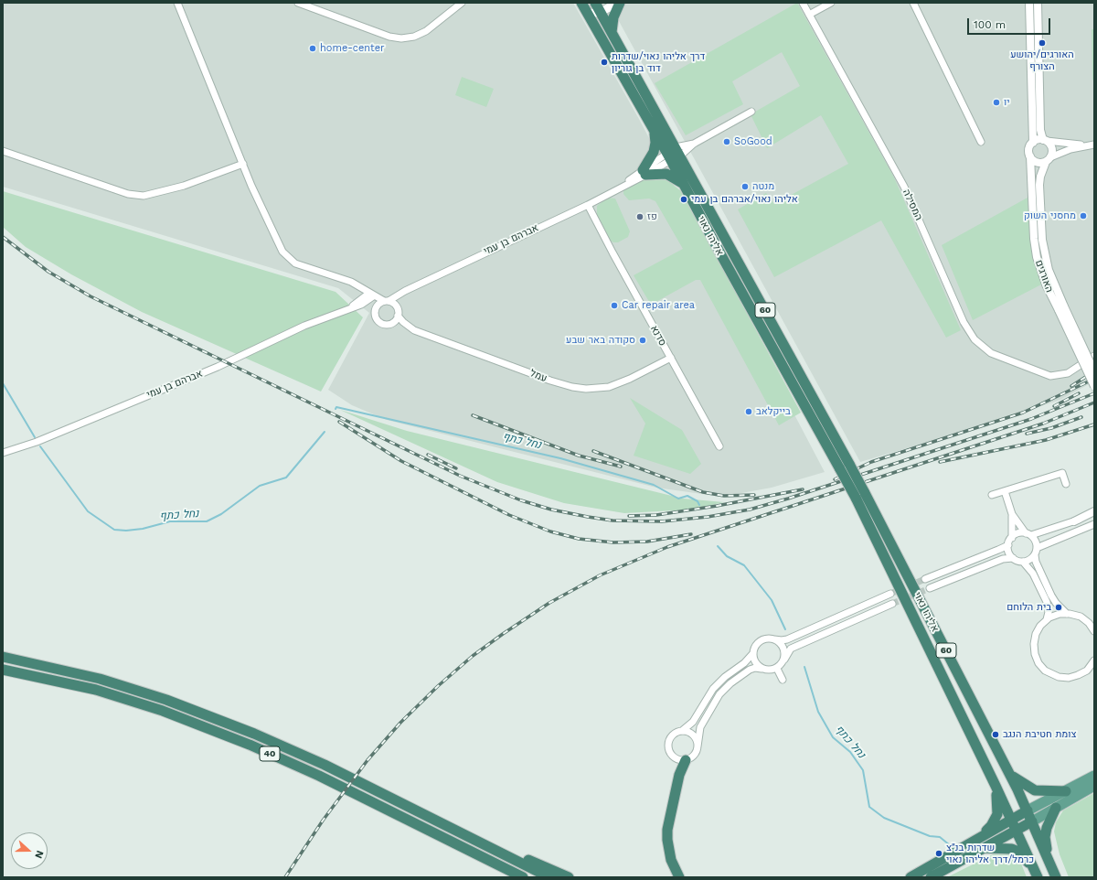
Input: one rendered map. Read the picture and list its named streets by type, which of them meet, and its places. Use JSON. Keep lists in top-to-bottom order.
{
  "streets": {
    "highway": ["אליהו נאוי", "60", "40"],
    "street": [
      "המסילה",
      "אברהם בן עמי",
      "האורגים",
      "סדנא",
      "עמל"
    ]
  },
  "crossings": [
    ["אליהו נאוי", "אברהם בן עמי"],
    ["אליהו נאוי", "60"],
    ["אברהם בן עמי", "סדנא"],
    ["אברהם בן עמי", "עמל"],
    ["סדנא", "עמל"]
  ],
  "water": ["נחל כתף"],
  "places": [
    "האורגים/יהושע הצורף",
    "home-center",
    "דרך אליהו נאוי/שדרות דוד בן גוריון",
    "יו",
    "SoGood",
    "מנטה",
    "אליהו נאוי/אברהם בן עמי",
    "מחסני השוק",
    "פז",
    "Car repair area",
    "סקודה באר שבע",
    "בייקלאב",
    "בית הלוחם",
    "צומת חטיבת הנגב",
    "שדרות בנ״צ כרמל/דרך אליהו נאוי"
  ],
  "scale_bar": "100 m",
  "north": "right"
}
